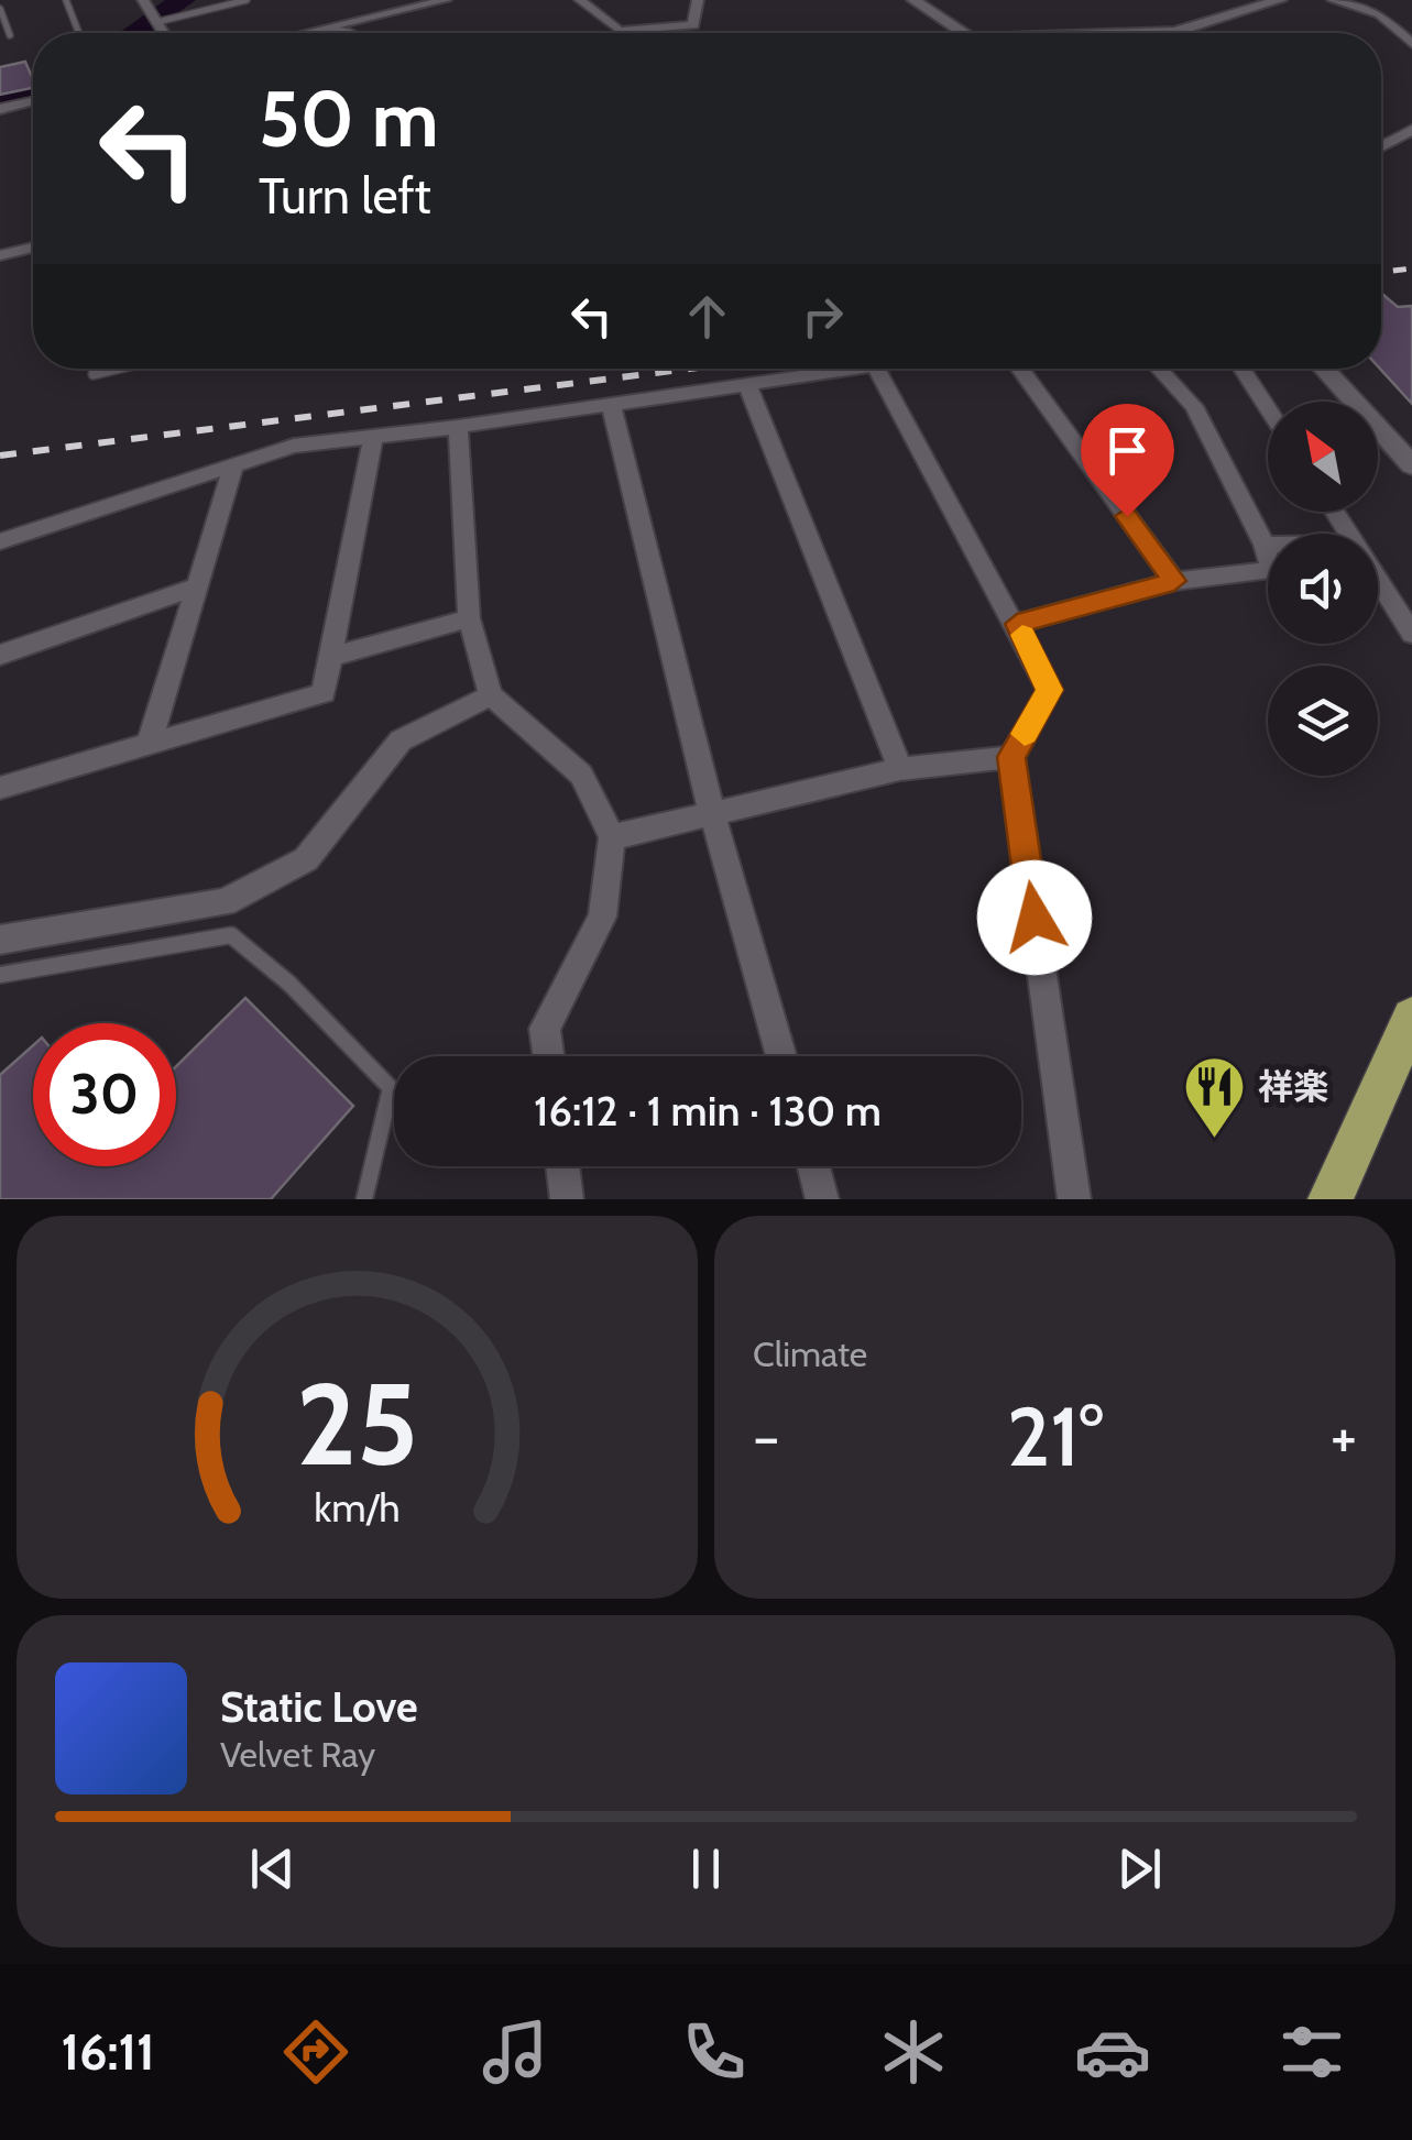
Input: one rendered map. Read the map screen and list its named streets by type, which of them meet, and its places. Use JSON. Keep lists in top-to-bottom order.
{
  "places": {
    "restaurant": ["祥楽"]
  },
  "north": "top left",
  "page": {
    "turn": ["50 m", "Turn left"],
    "limit": "30",
    "trip": "16:12 · 1 min · 130 m",
    "tile": "Climate",
    "heat": ["−", "21°", "+"],
    "song": ["Static Love", "Velvet Ray"],
    "tabs": "16:11",
    "gauge": ["25", "km/h"]
  }
}
